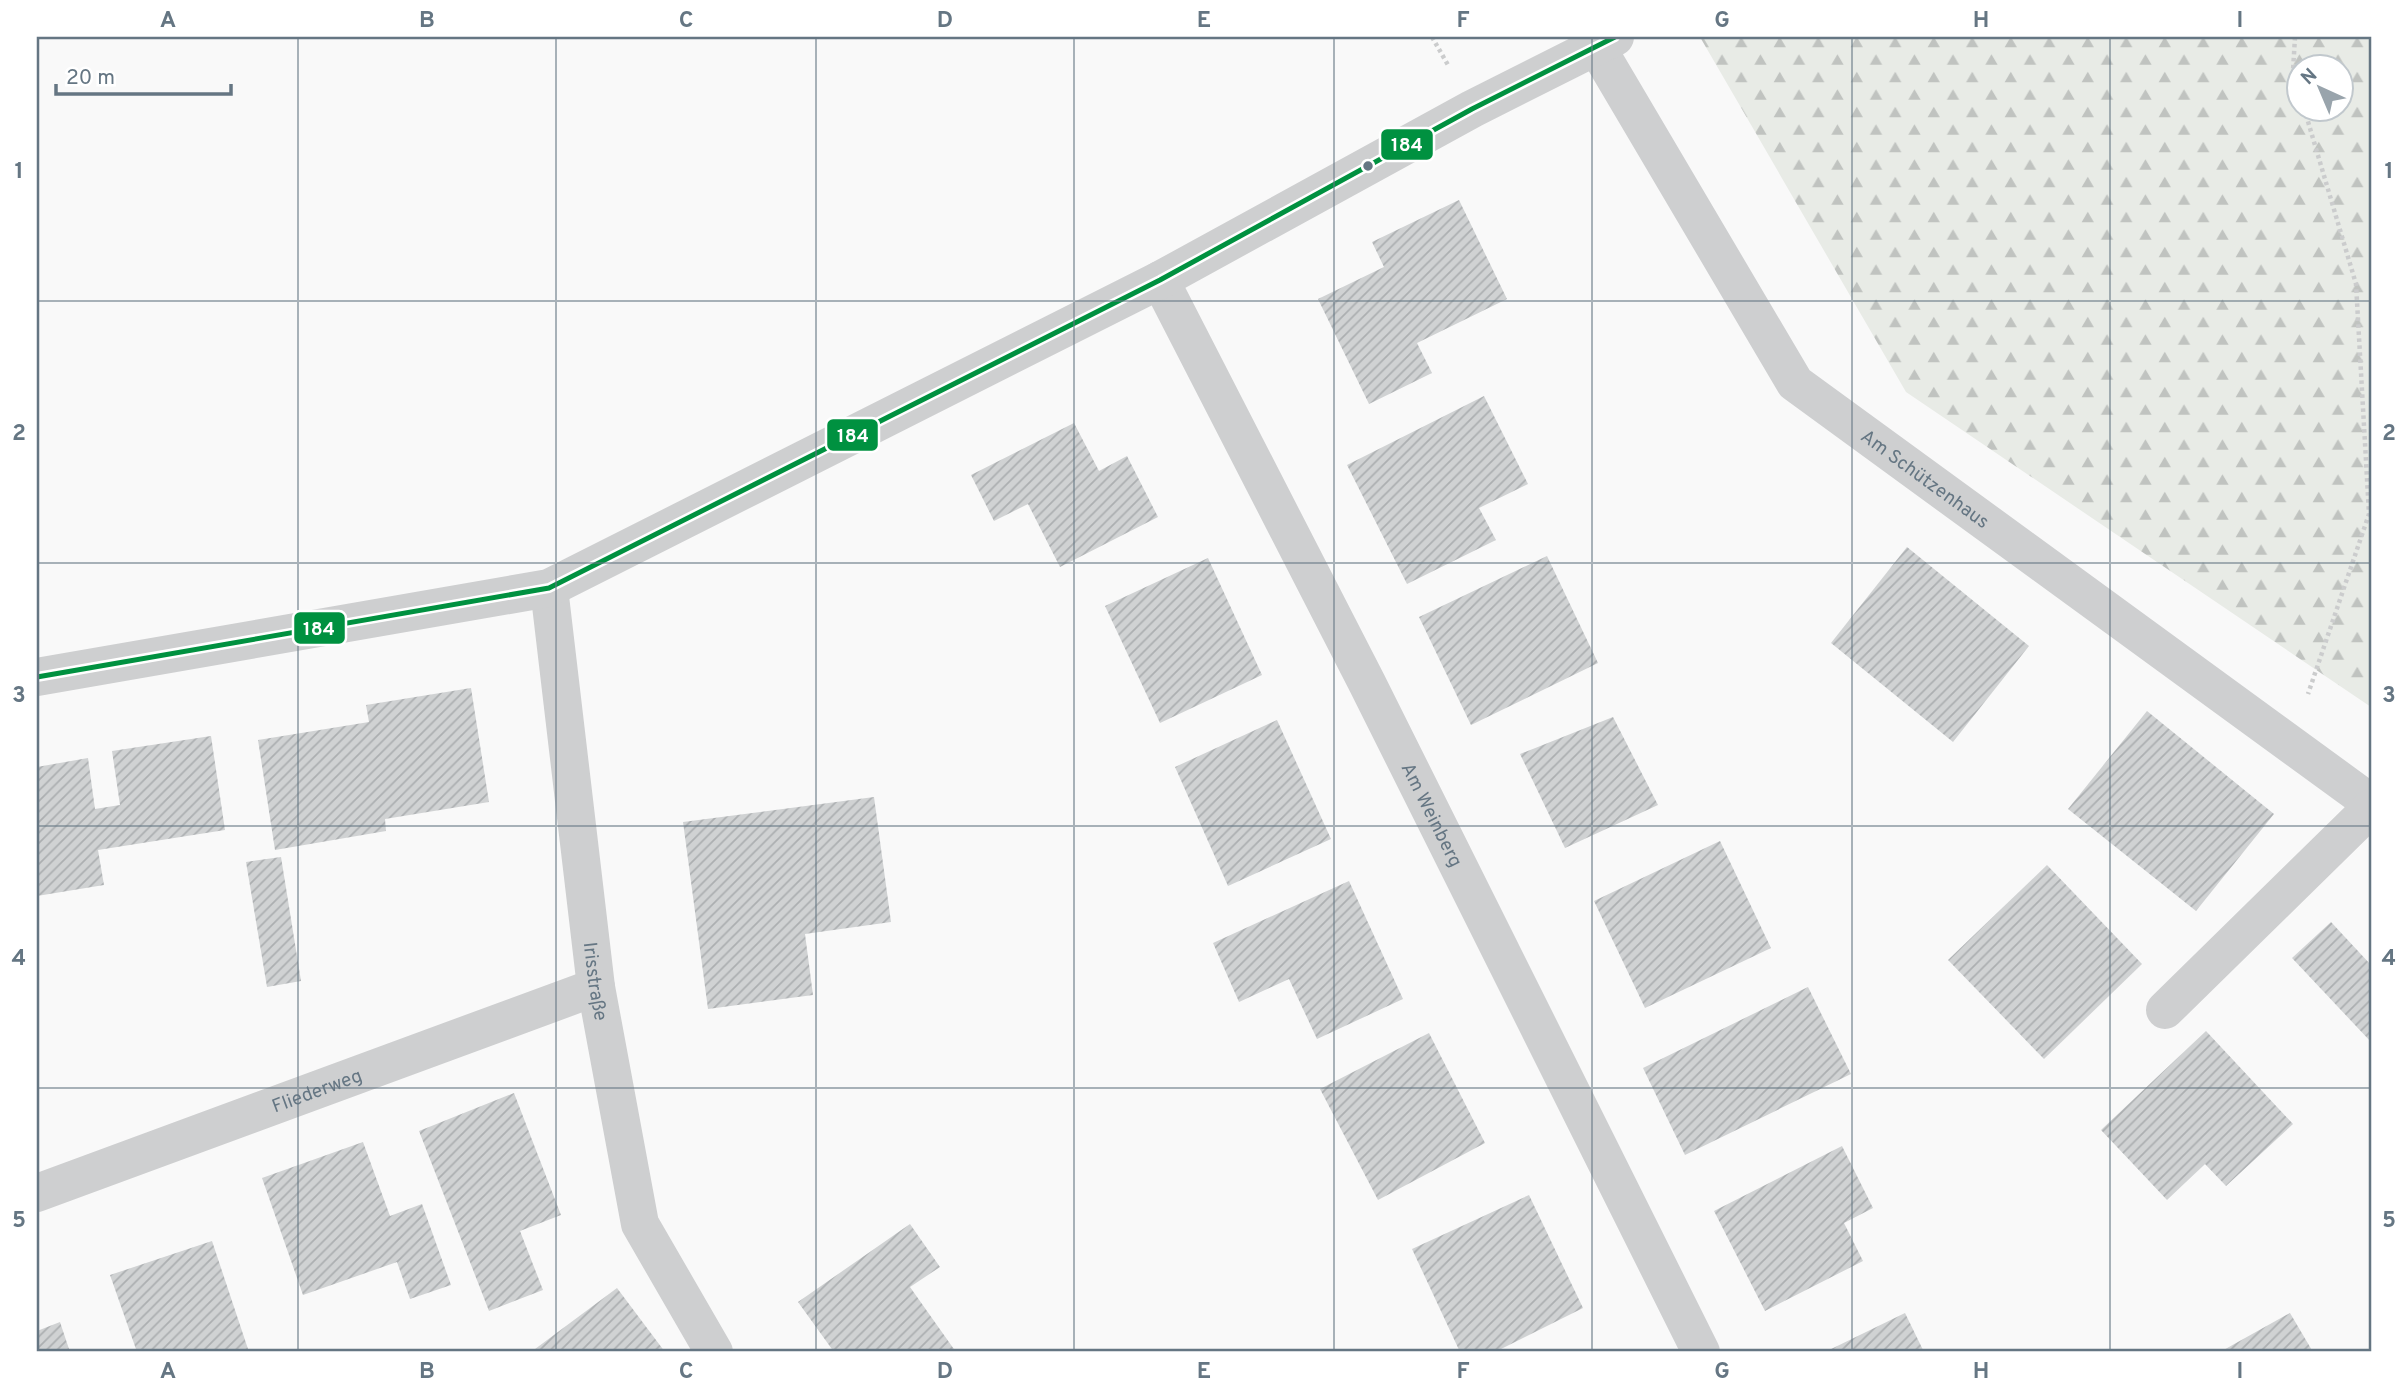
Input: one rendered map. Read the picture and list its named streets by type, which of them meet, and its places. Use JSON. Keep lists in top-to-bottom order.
{
  "streets": {
    "street": [
      "Am Schützenhaus",
      "Am Weinberg",
      "Irisstraße",
      "Fliederweg"
    ]
  },
  "crossings": [
    ["Irisstraße", "Fliederweg"]
  ],
  "lines": ["transit line 184"],
  "scale_bar": "20 m",
  "north": "top left",
  "grid": {
    "columns": [
      "A",
      "B",
      "C",
      "D",
      "E",
      "F",
      "G",
      "H",
      "I"
    ],
    "rows": [
      "1",
      "2",
      "3",
      "4",
      "5"
    ]
  }
}
